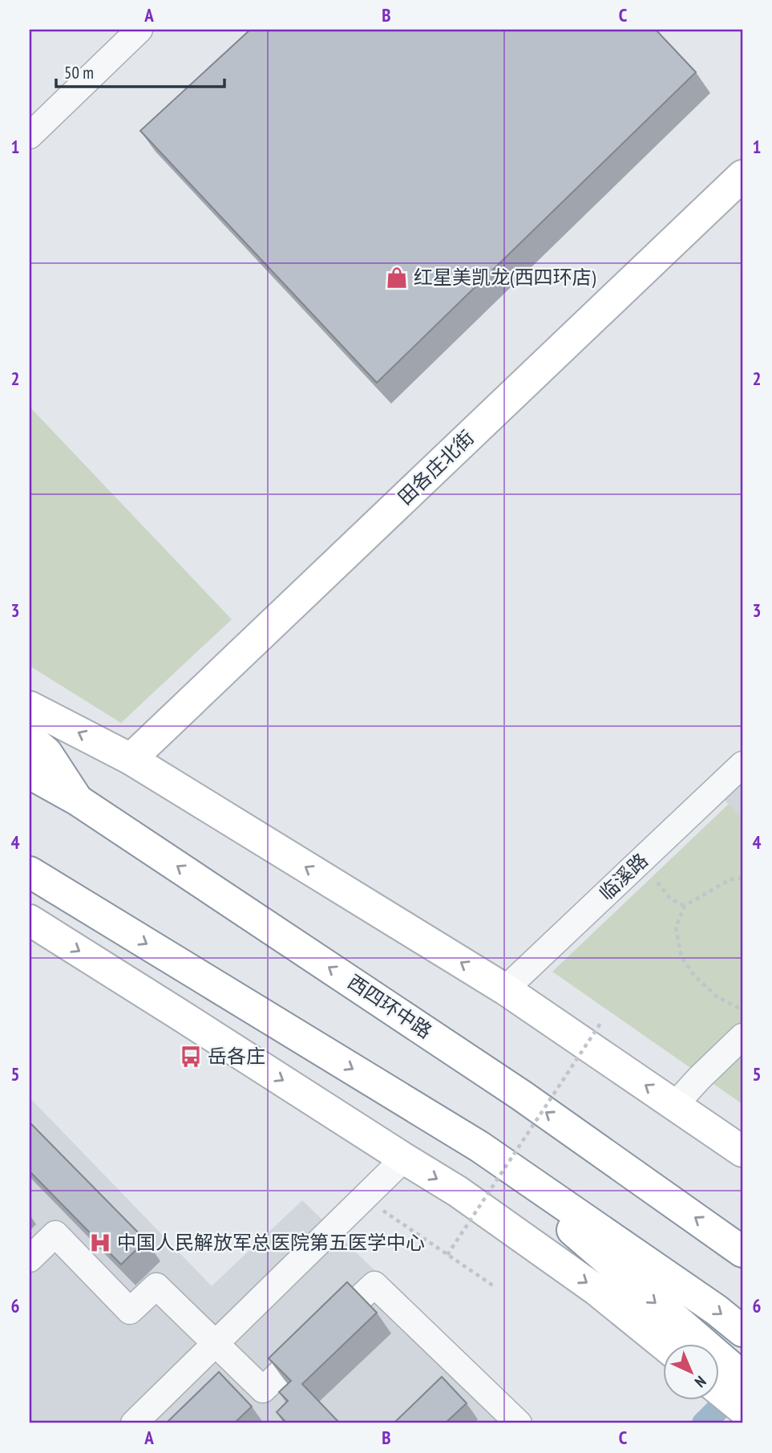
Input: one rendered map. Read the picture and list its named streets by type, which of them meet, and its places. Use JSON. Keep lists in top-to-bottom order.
{
  "streets": {
    "main road": ["田各庄北街", "西四环中路"],
    "street": ["临溪路"]
  },
  "places": {
    "shop": ["红星美凯龙(西四环店)"],
    "bus stop": ["岳各庄"],
    "hospital": ["中国人民解放军总医院第五医学中心"]
  },
  "scale_bar": "50 m",
  "north": "bottom right",
  "grid": {
    "columns": ["A", "B", "C"],
    "rows": [
      "1",
      "2",
      "3",
      "4",
      "5",
      "6"
    ]
  }
}
